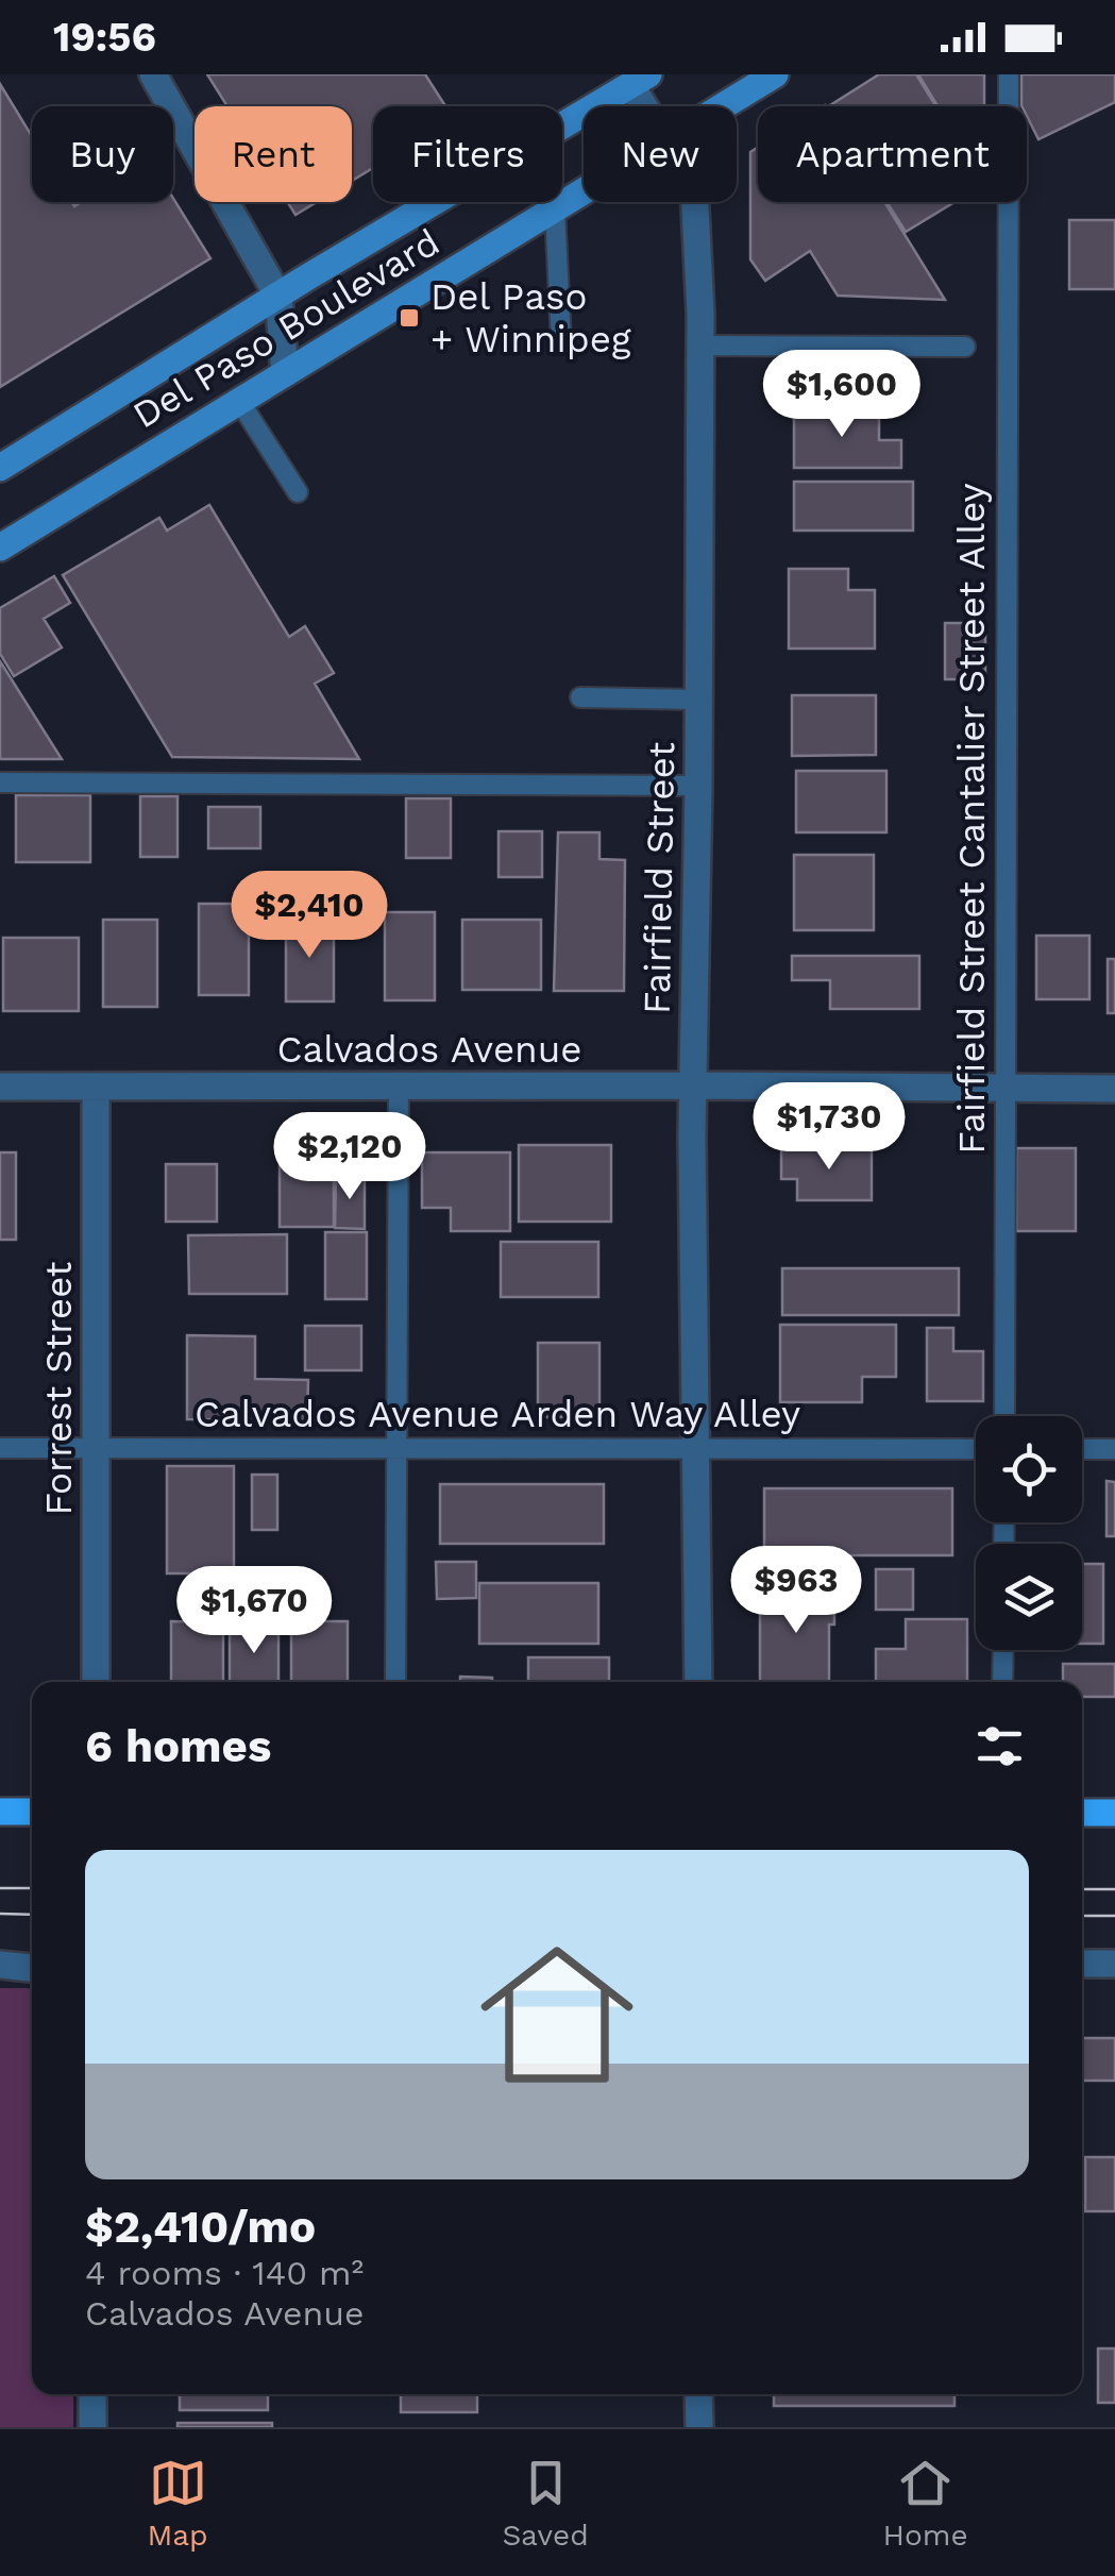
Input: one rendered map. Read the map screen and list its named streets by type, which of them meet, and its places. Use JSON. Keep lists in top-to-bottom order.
{
  "streets": {
    "main road": ["Del Paso Boulevard"],
    "street": ["Fairfield Street", "Calvados Avenue", "Forrest Street"],
    "lane": ["Fairfield Street Cantalier Street Alley", "Calvados Avenue Arden Way Alley"]
  },
  "crossings": [
    ["Del Paso Boulevard", "Fairfield Street"],
    ["Fairfield Street Cantalier Street Alley", "Calvados Avenue"],
    ["Fairfield Street", "Calvados Avenue"],
    ["Fairfield Street", "Calvados Avenue Arden Way Alley"],
    ["Calvados Avenue", "Forrest Street"],
    ["Forrest Street", "Calvados Avenue Arden Way Alley"]
  ],
  "places": {
    "transit": ["Del Paso + Winnipeg"]
  },
  "page": {
    "status": "19:56",
    "chip": [
      "Buy",
      "Rent",
      "Filters",
      "New",
      "Apartment"
    ],
    "price": [
      "$1,600",
      "$2,410",
      "$1,730",
      "$2,120",
      "$963",
      "$1,670"
    ],
    "heading": "6 homes",
    "list": [
      {
        "name": "$2,410/mo",
        "note": "4 rooms · 140 m² · Calvados Avenue"
      }
    ],
    "tabs": ["Map", "Saved", "Home"]
  }
}
